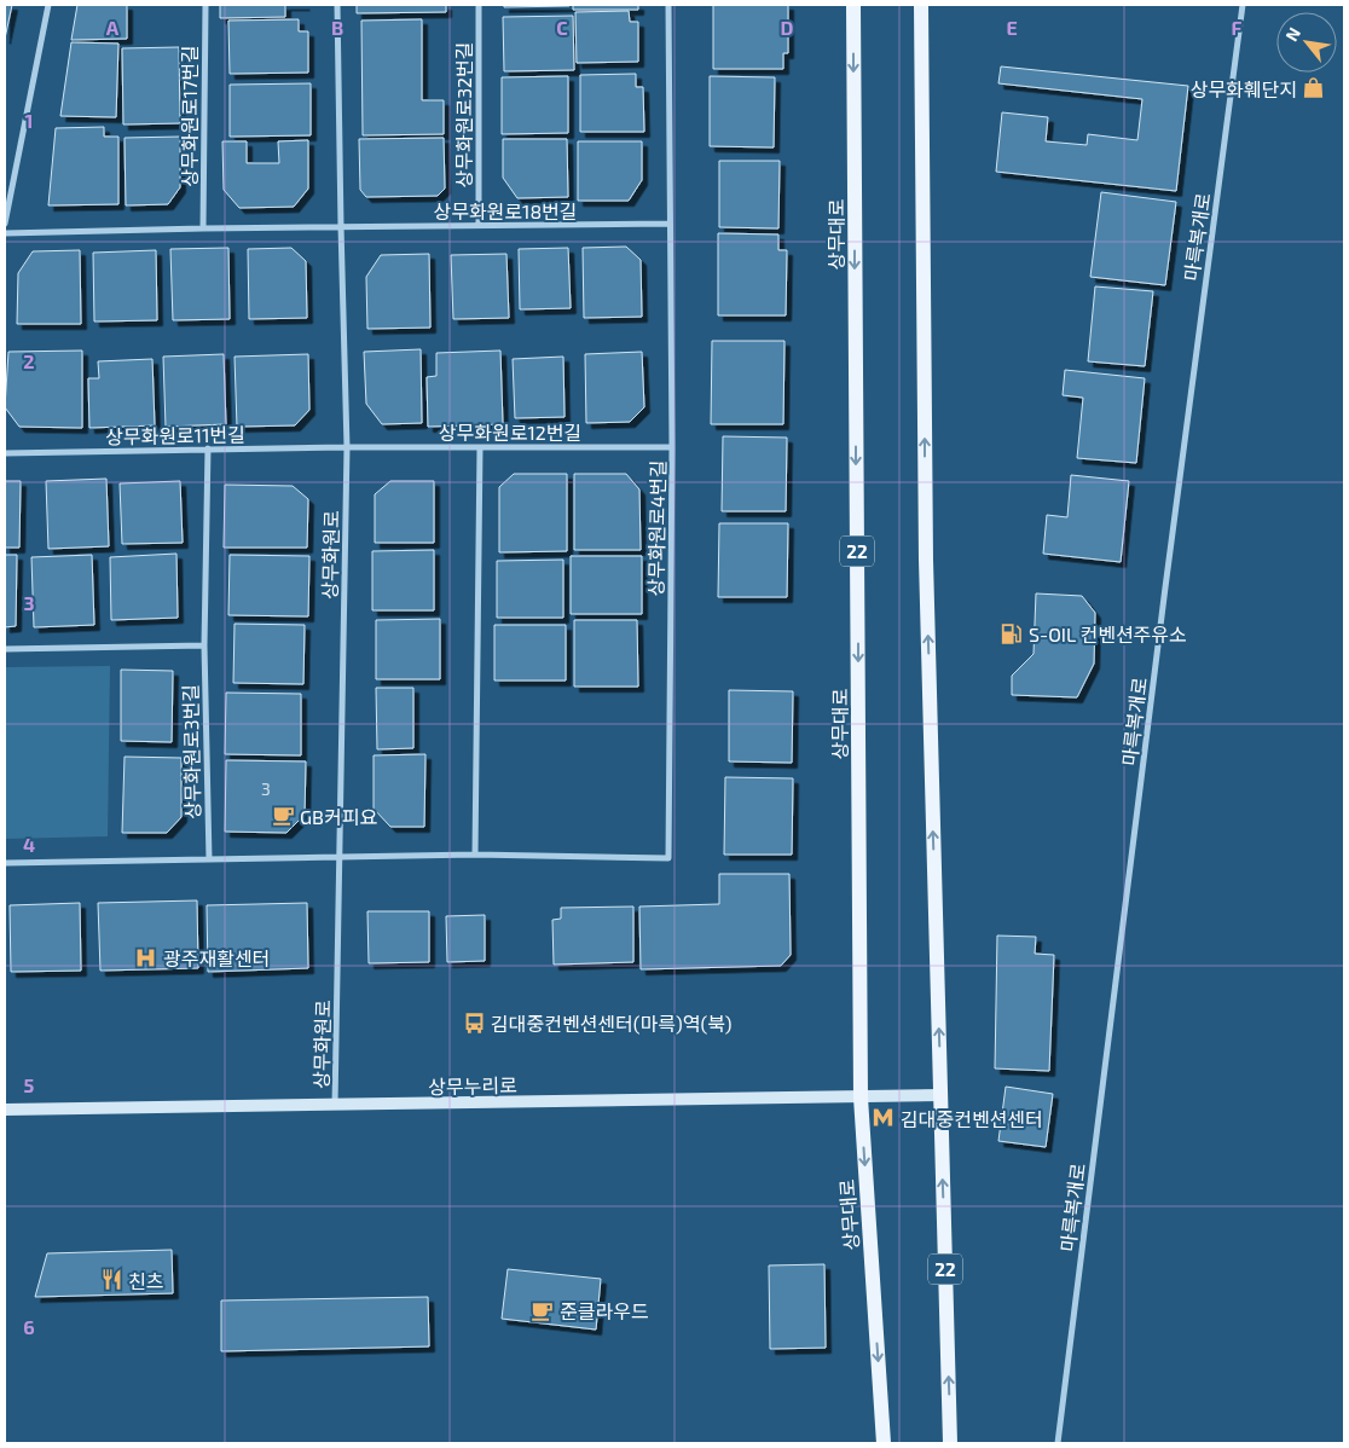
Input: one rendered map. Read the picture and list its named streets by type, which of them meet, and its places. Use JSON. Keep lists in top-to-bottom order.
{
  "streets": {
    "main road": ["상무대로", "22"],
    "street": [
      "상무화원로32번길",
      "상무화원로17번길",
      "상무화원로18번길",
      "마륵복개로",
      "상무화원로12번길",
      "상무화원로11번길",
      "상무화원로4번길",
      "상무화원로",
      "상무화원로3번길",
      "상무누리로"
    ]
  },
  "crossings": [
    ["상무화원로32번길", "상무화원로18번길"],
    ["상무화원로18번길", "상무화원로4번길"],
    ["상무화원로18번길", "상무화원로"],
    ["상무대로", "상무누리로"],
    ["상무화원로12번길", "상무화원로11번길"],
    ["상무화원로12번길", "상무화원로4번길"],
    ["상무화원로12번길", "상무화원로"],
    ["상무화원로11번길", "상무화원로"],
    ["상무화원로11번길", "상무화원로3번길"],
    ["상무화원로4번길", "상무화원로"],
    ["22", "상무누리로"],
    ["상무화원로", "상무누리로"]
  ],
  "places": {
    "shop": ["상무화훼단지"],
    "fuel station": ["S-OIL 컨벤션주유소"],
    "cafe": ["GB커피요", "준클라우드"],
    "hospital": ["광주재활센터"],
    "bus stop": ["김대중컨벤션센터(마륵)역(북)"],
    "metro station": ["김대중컨벤션센터"],
    "restaurant": ["친츠"]
  },
  "house_numbers": ["3"],
  "north": "top left",
  "grid": {
    "columns": [
      "A",
      "B",
      "C",
      "D",
      "E",
      "F"
    ],
    "rows": [
      "1",
      "2",
      "3",
      "4",
      "5",
      "6"
    ]
  }
}
